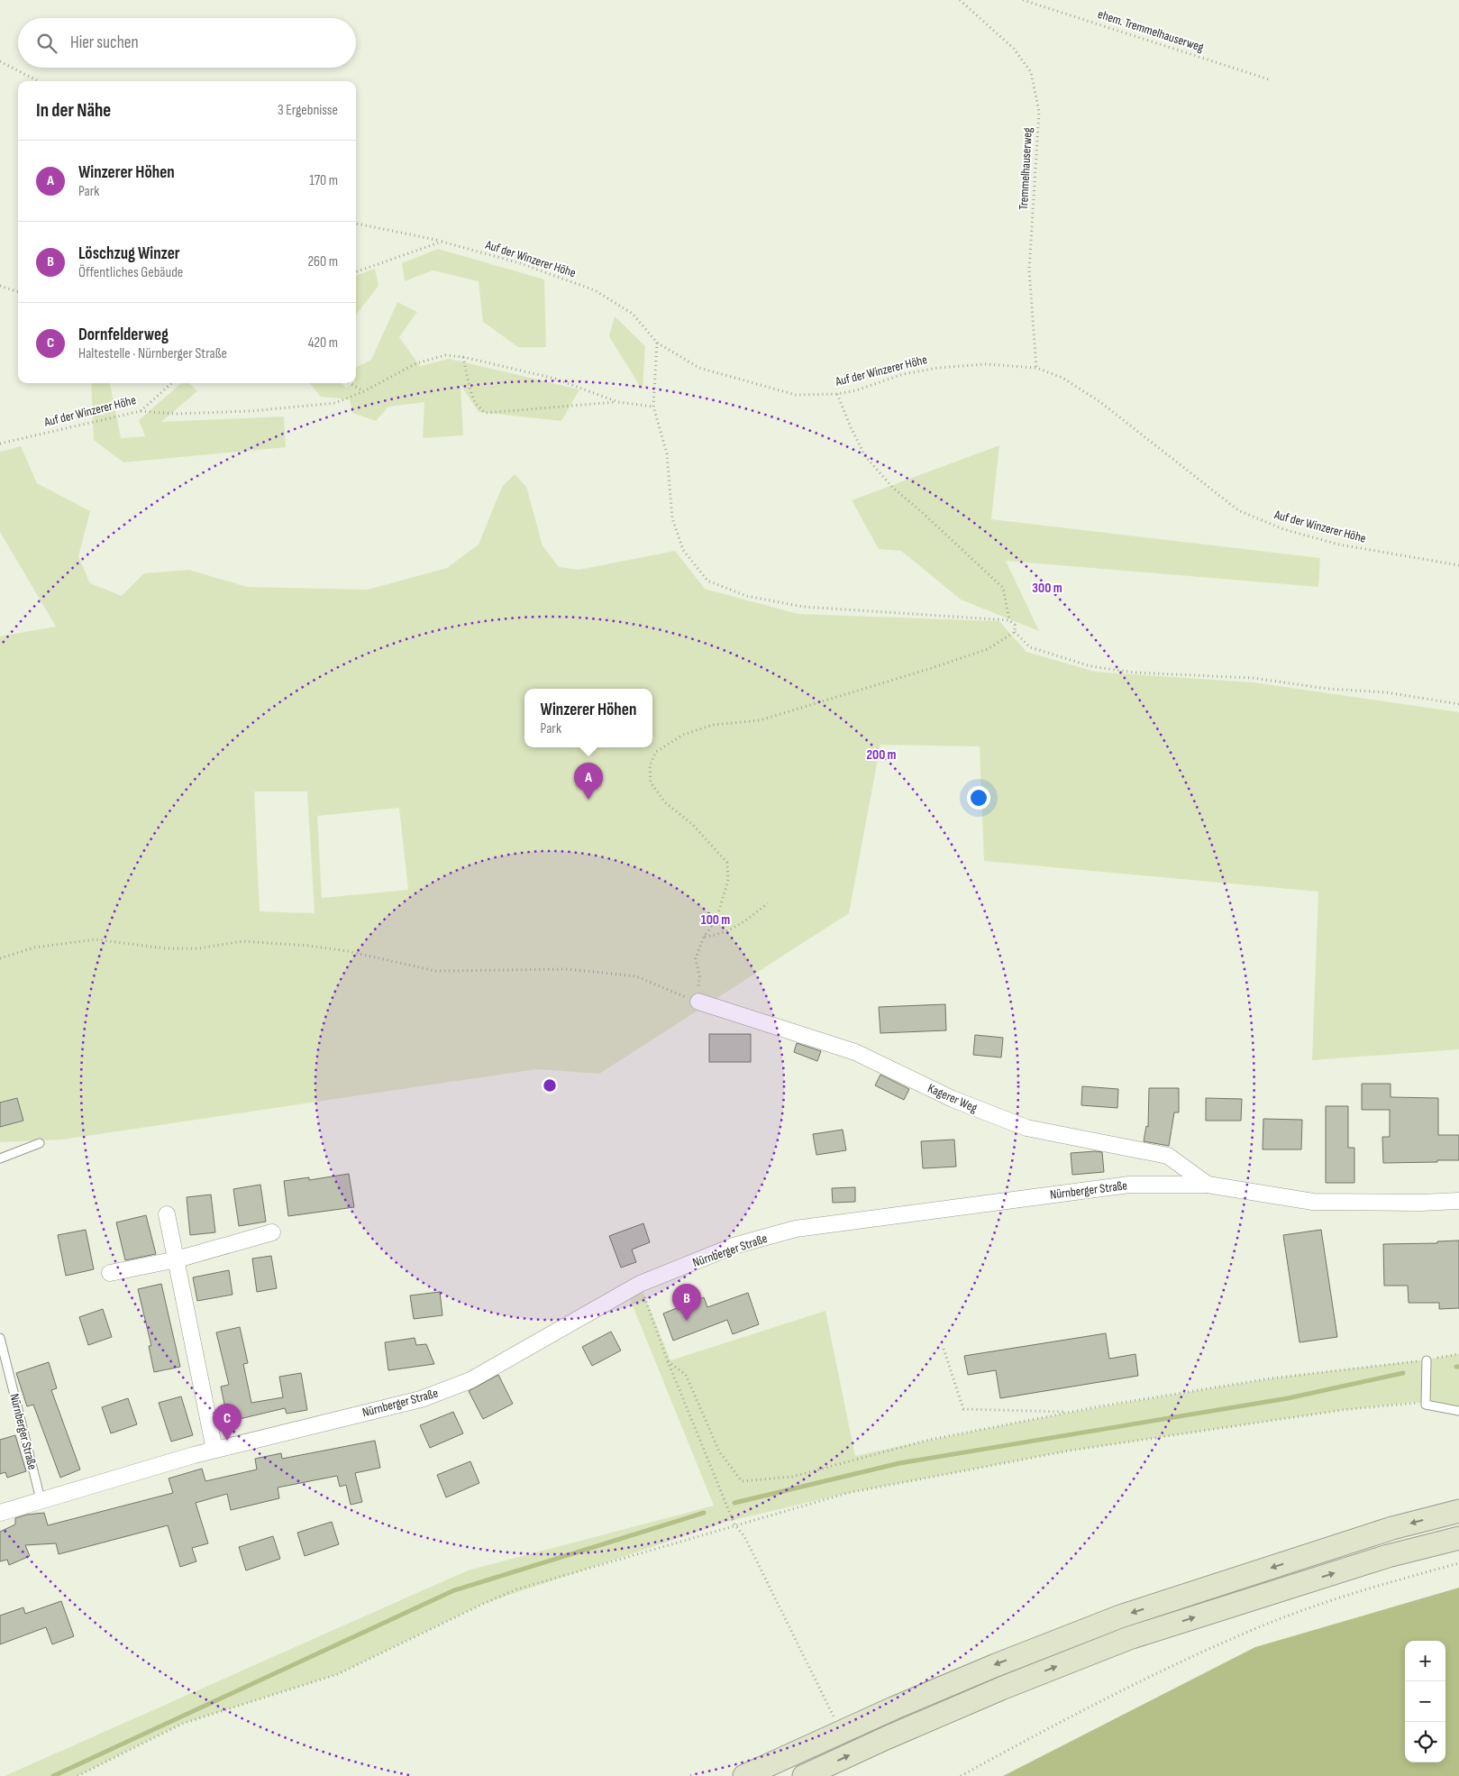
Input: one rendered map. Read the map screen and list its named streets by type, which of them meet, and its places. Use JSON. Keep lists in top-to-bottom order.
{
  "streets": {
    "street": ["Kagerer Weg", "Nürnberger Straße"],
    "path": ["ehem. Tremmelhauserweg", "Tremmelhauserweg", "Auf der Winzerer Höhe"]
  },
  "crossings": [
    ["Tremmelhauserweg", "Auf der Winzerer Höhe"],
    ["Kagerer Weg", "Nürnberger Straße"]
  ],
  "page": {
    "search": "Hier suchen",
    "heading": ["In der Nähe", "3 Ergebnisse"],
    "list": [
      {
        "mark": "A",
        "name": "Winzerer Höhen",
        "note": "Park",
        "value": "170 m"
      },
      {
        "mark": "B",
        "name": "Löschzug Winzer",
        "note": "Öffentliches Gebäude",
        "value": "260 m"
      },
      {
        "mark": "C",
        "name": "Dornfelderweg",
        "note": "Haltestelle · Nürnberger Straße",
        "value": "420 m"
      }
    ],
    "popup": ["Winzerer Höhen", "Park"],
    "pins": ["A", "B", "C"],
    "map_buttons": ["+", "−"]
  },
  "rings": ["300 m", "200 m", "100 m"]
}
